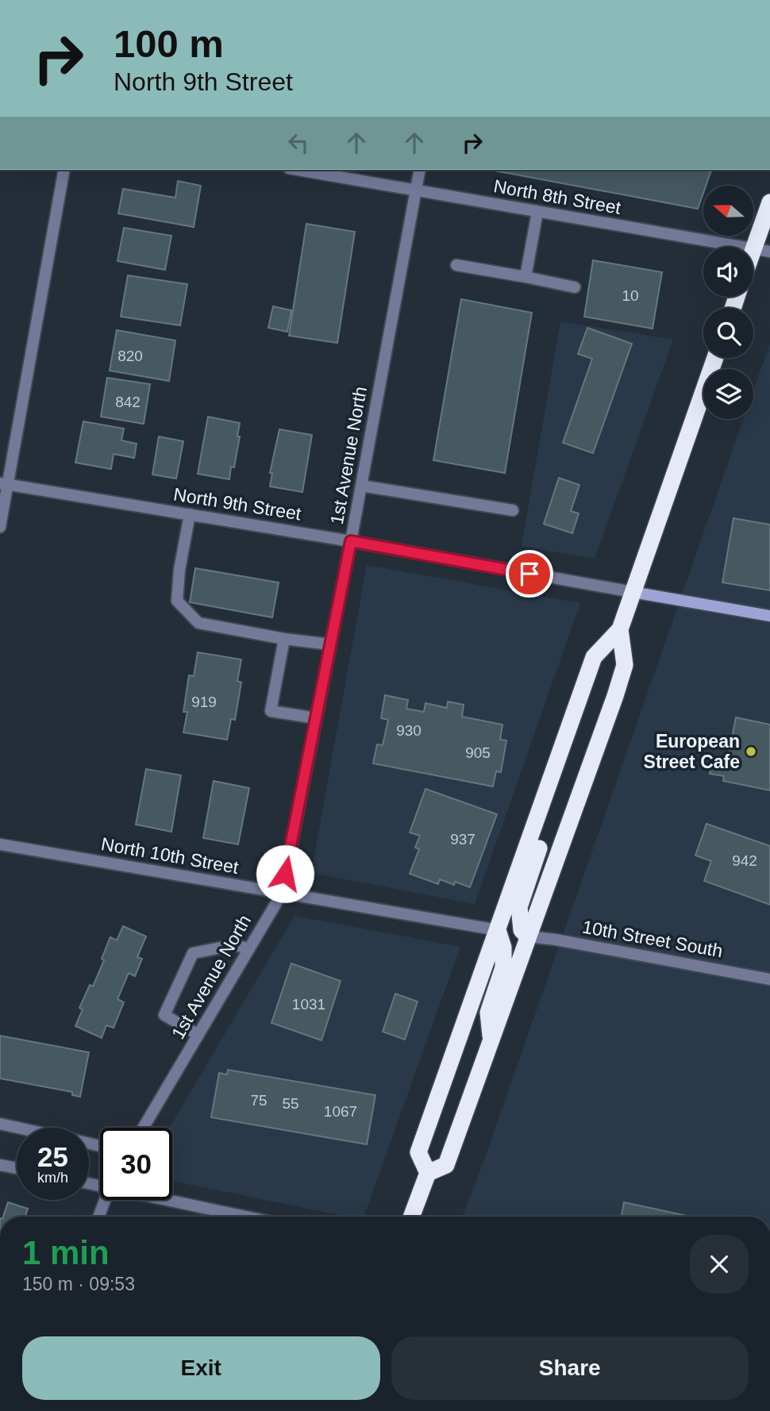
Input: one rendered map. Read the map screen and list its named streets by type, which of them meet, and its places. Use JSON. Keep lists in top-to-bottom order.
{
  "streets": {
    "street": [
      "North 8th Street",
      "1st Avenue North",
      "North 9th Street",
      "North 10th Street",
      "10th Street South"
    ]
  },
  "crossings": [
    ["North 8th Street", "1st Avenue North"],
    ["1st Avenue North", "North 9th Street"],
    ["1st Avenue North", "North 10th Street"]
  ],
  "places": ["European Street Cafe"],
  "house_numbers": [
    "10",
    "820",
    "842",
    "919",
    "930",
    "905",
    "937",
    "942",
    "1031",
    "75",
    "55",
    "1067"
  ],
  "north": "left",
  "page": {
    "turn": ["100 m", "North 9th Street"],
    "speed": "25 km/h",
    "limit": "30",
    "heading": ["1 min", "150 m · 09:53"],
    "buttons": ["Exit", "Share"]
  }
}
